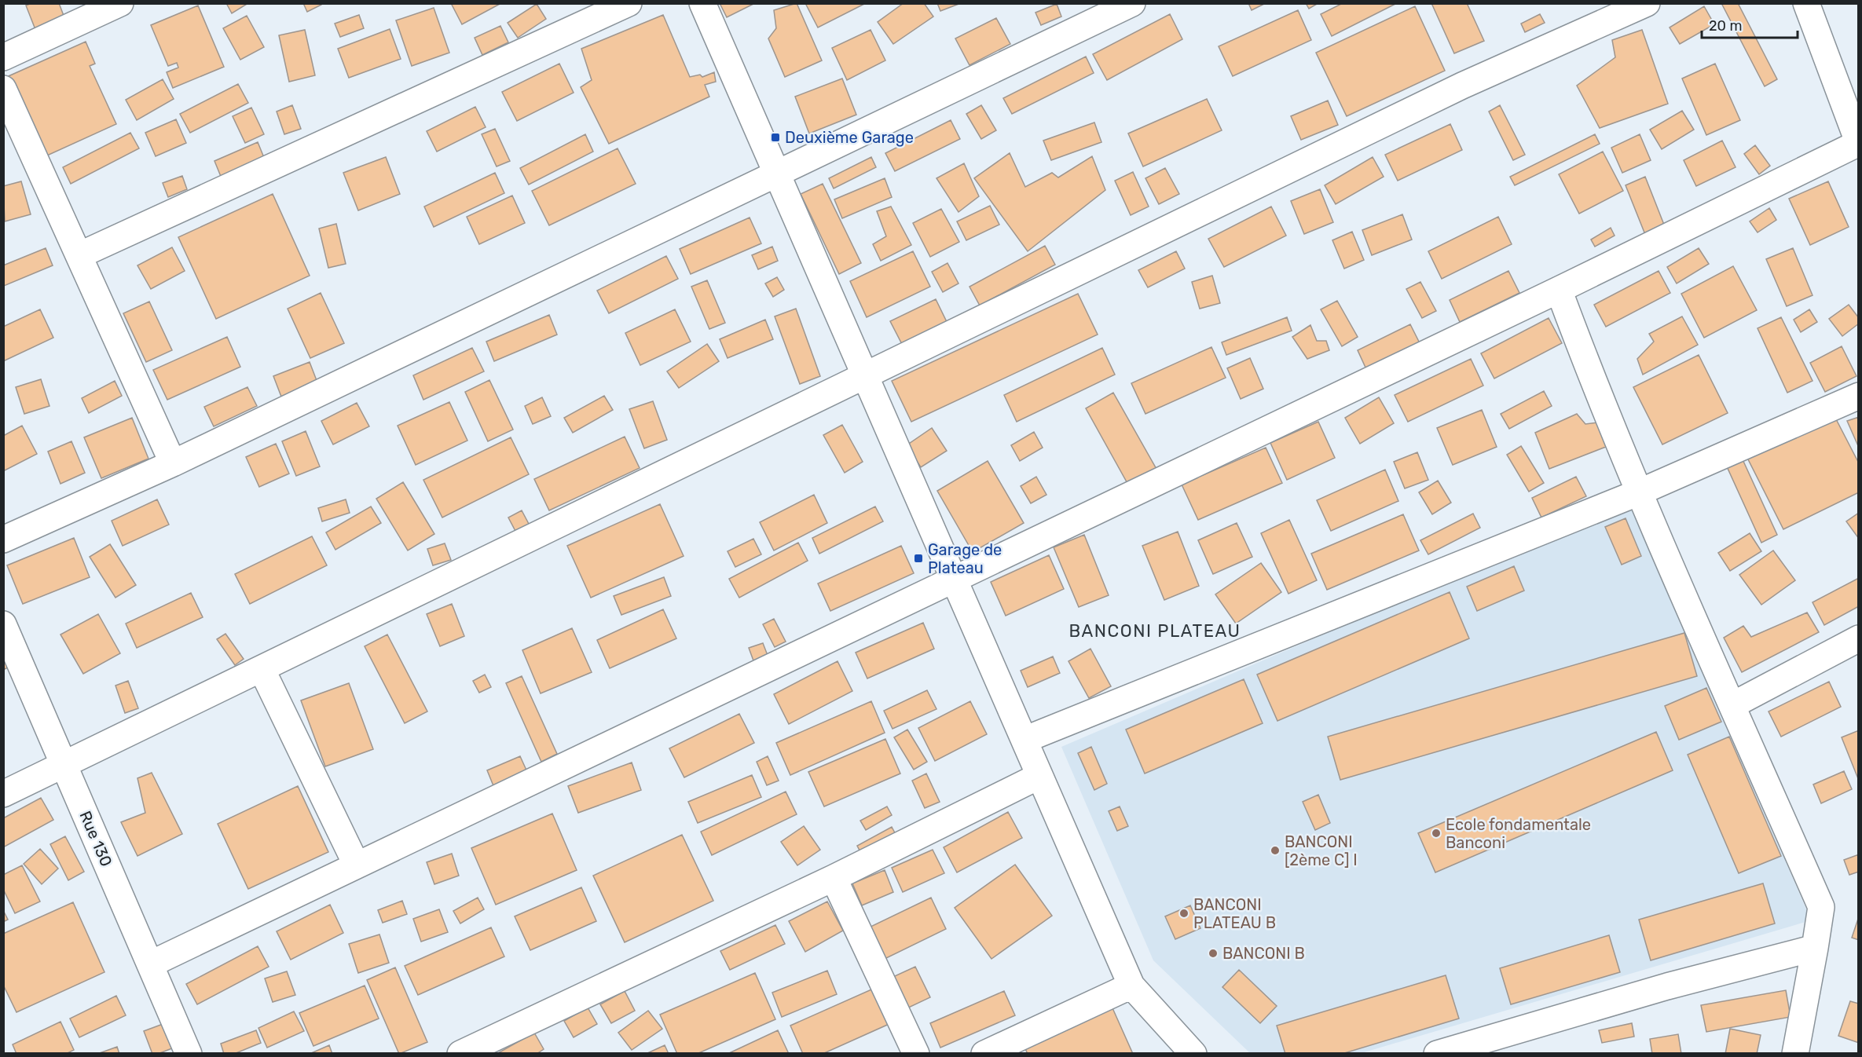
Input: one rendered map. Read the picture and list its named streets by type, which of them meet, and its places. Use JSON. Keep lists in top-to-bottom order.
{
  "streets": {
    "street": ["Rue 130"]
  },
  "districts": ["BANCONI PLATEAU"],
  "places": {
    "transit": ["Deuxième Garage", "Garage de Plateau"],
    "other": [
      "Ecole fondamentale Banconi",
      "BANCONI [2ème C] I",
      "BANCONI PLATEAU B",
      "BANCONI B"
    ]
  },
  "scale_bar": "20 m"
}
